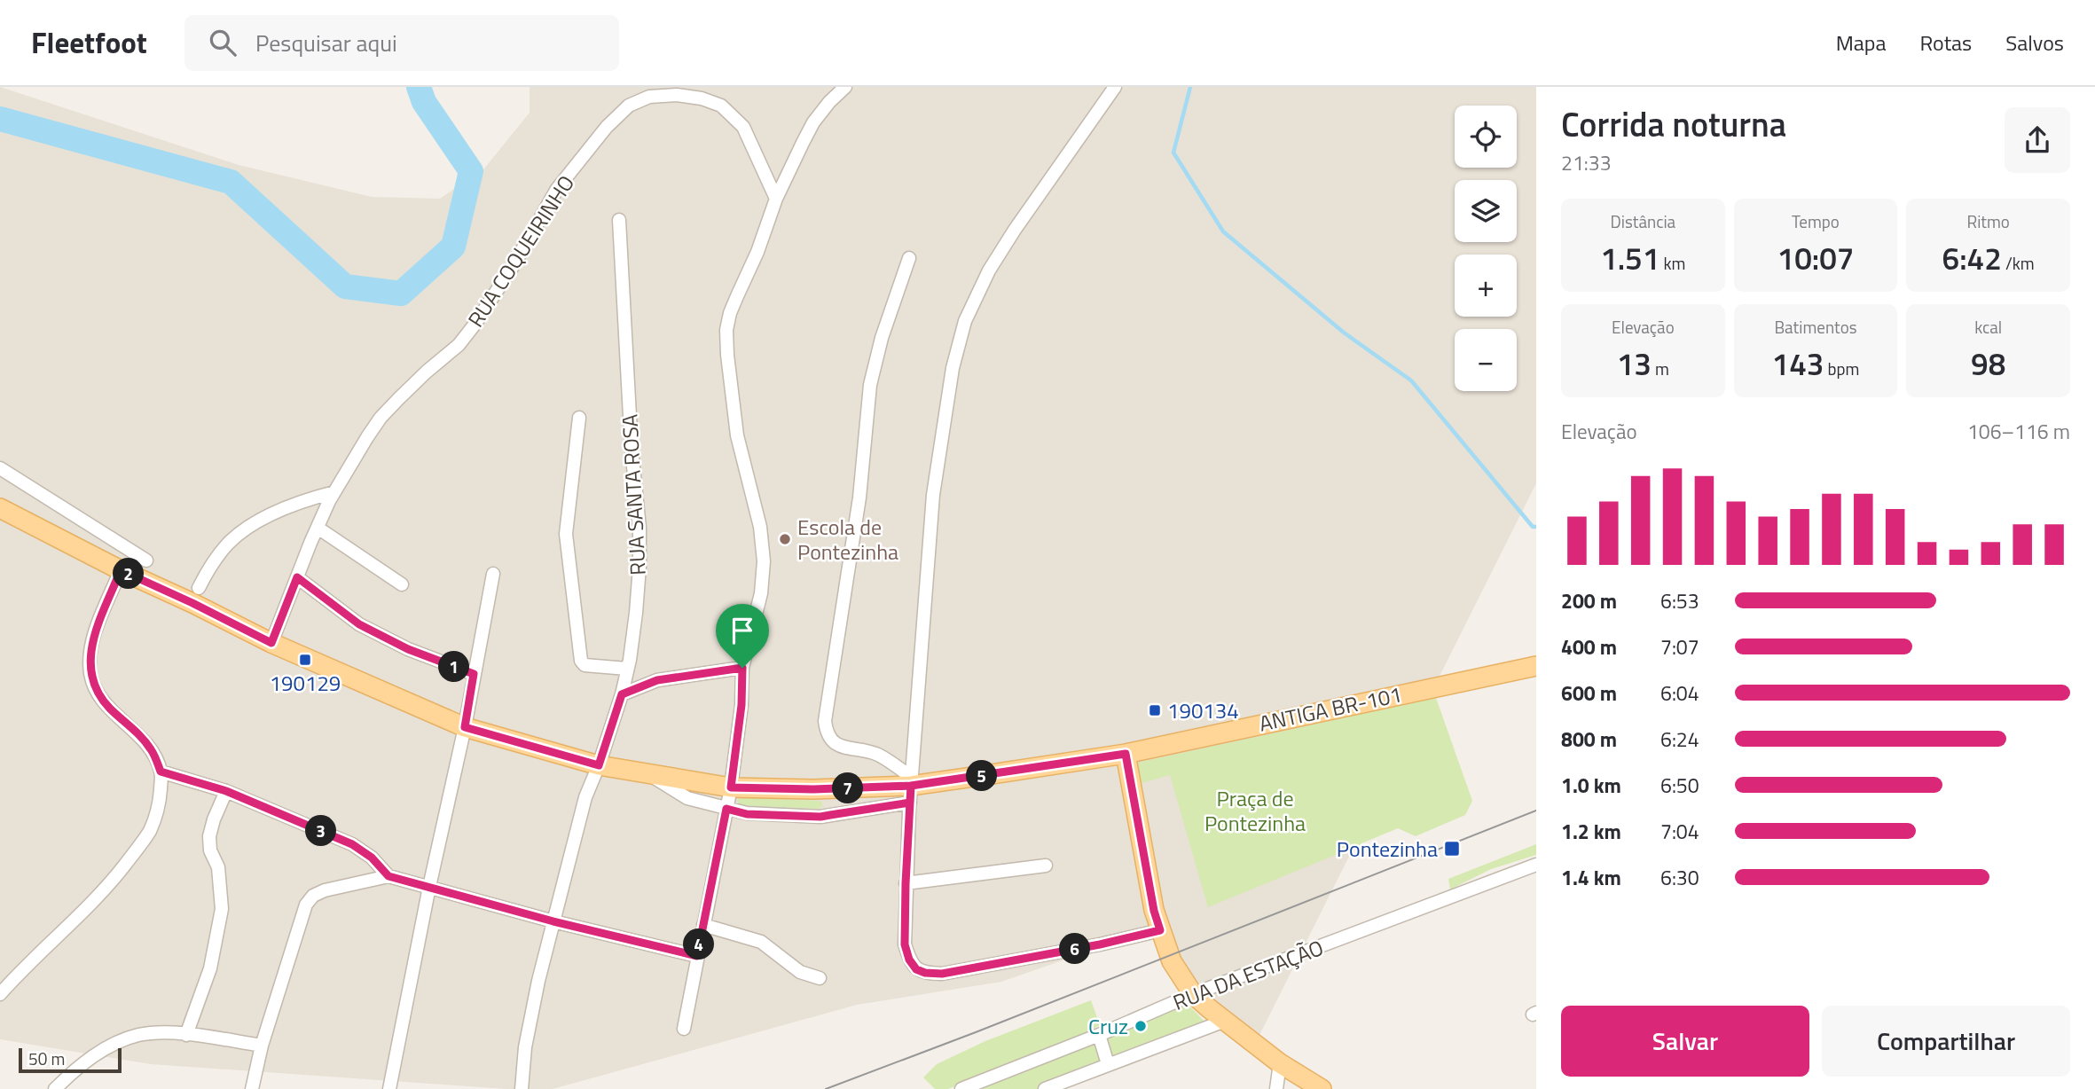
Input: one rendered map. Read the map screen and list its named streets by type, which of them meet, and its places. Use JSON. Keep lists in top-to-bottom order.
{
  "streets": {
    "main road": ["ANTIGA BR-101"],
    "street": ["RUA COQUEIRINHO", "RUA SANTA ROSA", "RUA DA ESTAÇÃO"]
  },
  "crossings": [
    ["RUA COQUEIRINHO", "ANTIGA BR-101"],
    ["RUA SANTA ROSA", "ANTIGA BR-101"]
  ],
  "parks": ["Praça de Pontezinha"],
  "places": {
    "other": ["Escola de Pontezinha", "Cruz"],
    "transit": ["190129", "190134", "Pontezinha"]
  },
  "scale_bar": "50 m",
  "page": {
    "header": "Fleetfoot",
    "search": "Pesquisar aqui",
    "nav": ["Mapa", "Rotas", "Salvos"],
    "heading": ["Corrida noturna", "21:33"],
    "map_buttons": ["+", "−"],
    "stats": [
      ["Distância", "1.51 km"],
      ["Tempo", "10:07"],
      ["Ritmo", "6:42 /km"],
      ["Elevação", "13 m"],
      ["Batimentos", "143 bpm"],
      ["kcal", "98"]
    ],
    "chart": ["Elevação", "106–116 m"],
    "pins": [
      "2",
      "1",
      "5",
      "7",
      "3",
      "4",
      "6"
    ],
    "list": [
      {
        "name": "200 m",
        "note": "6:53"
      },
      {
        "name": "400 m",
        "note": "7:07"
      },
      {
        "name": "600 m",
        "note": "6:04"
      },
      {
        "name": "800 m",
        "note": "6:24"
      },
      {
        "name": "1.0 km",
        "note": "6:50"
      },
      {
        "name": "1.2 km",
        "note": "7:04"
      },
      {
        "name": "1.4 km",
        "note": "6:30"
      }
    ],
    "buttons": ["Salvar", "Compartilhar"],
    "scale": "50 m"
  }
}
